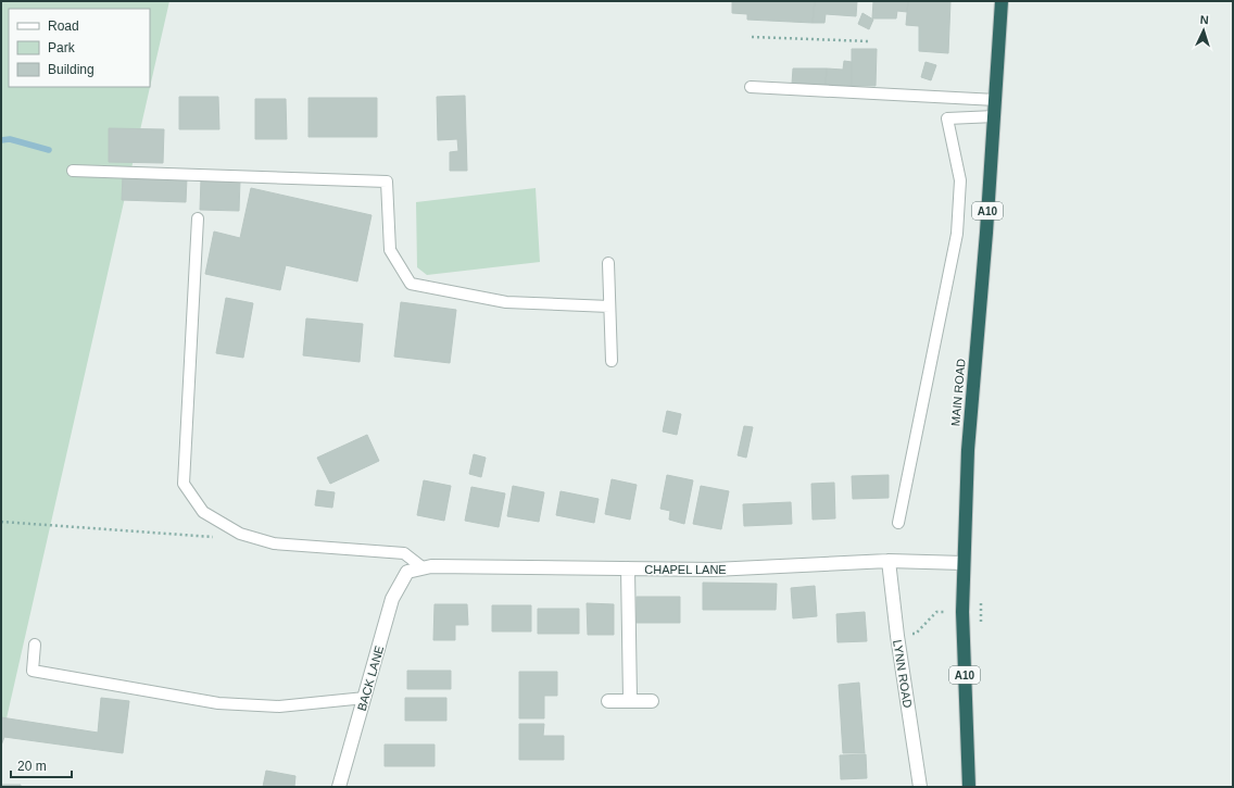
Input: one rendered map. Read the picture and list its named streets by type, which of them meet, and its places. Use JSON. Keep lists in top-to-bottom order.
{
  "streets": {
    "highway": ["A10", "MAIN ROAD"],
    "street": ["CHAPEL LANE", "LYNN ROAD", "BACK LANE"]
  },
  "crossings": [
    ["MAIN ROAD", "CHAPEL LANE"],
    ["CHAPEL LANE", "LYNN ROAD"],
    ["CHAPEL LANE", "BACK LANE"]
  ],
  "legend": ["Road", "Park", "Building"],
  "scale_bar": "20 m",
  "north": "top"
}
